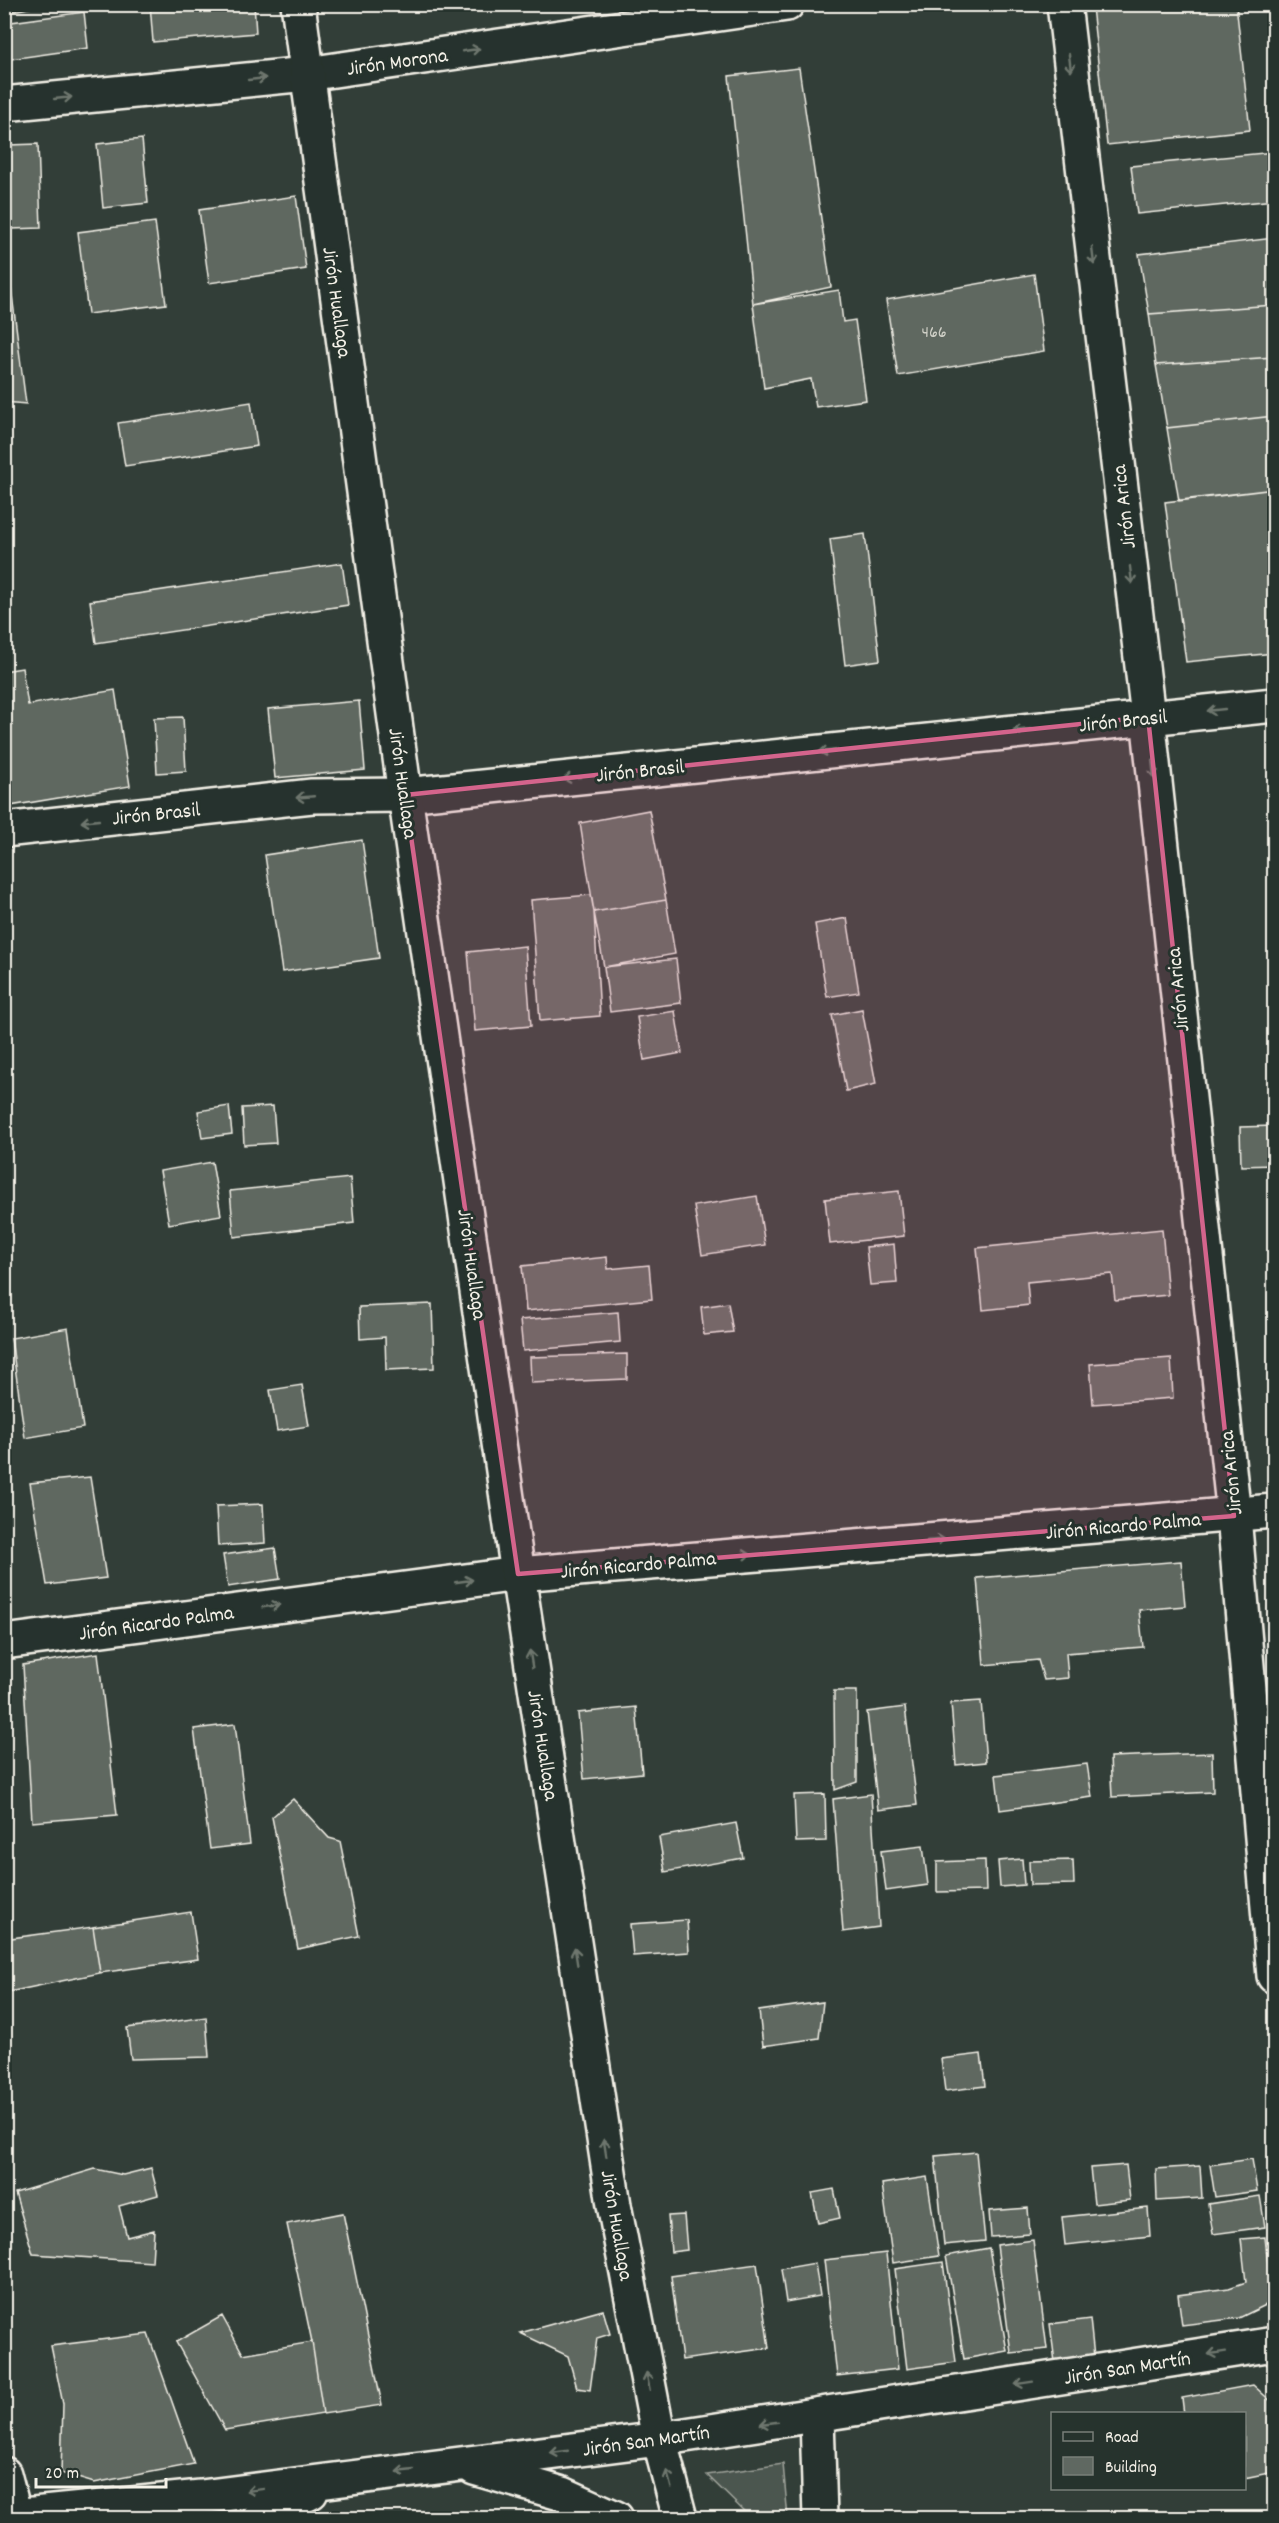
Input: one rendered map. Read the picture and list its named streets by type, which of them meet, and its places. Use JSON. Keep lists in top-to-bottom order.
{
  "streets": {
    "main road": [
      "Jirón Morona",
      "Jirón Huallaga",
      "Jirón Arica",
      "Jirón Brasil",
      "Jirón Ricardo Palma",
      "Jirón San Martín"
    ]
  },
  "crossings": [
    ["Jirón Morona", "Jirón Huallaga"],
    ["Jirón Huallaga", "Jirón Brasil"],
    ["Jirón Huallaga", "Jirón Ricardo Palma"],
    ["Jirón Huallaga", "Jirón San Martín"],
    ["Jirón Arica", "Jirón Brasil"],
    ["Jirón Arica", "Jirón Ricardo Palma"]
  ],
  "one_way": [
    "Jirón Morona",
    "Jirón Huallaga",
    "Jirón Arica",
    "Jirón Ricardo Palma",
    "Jirón San Martín"
  ],
  "house_numbers": ["466"],
  "legend": ["Road", "Building"],
  "scale_bar": "20 m"
}
